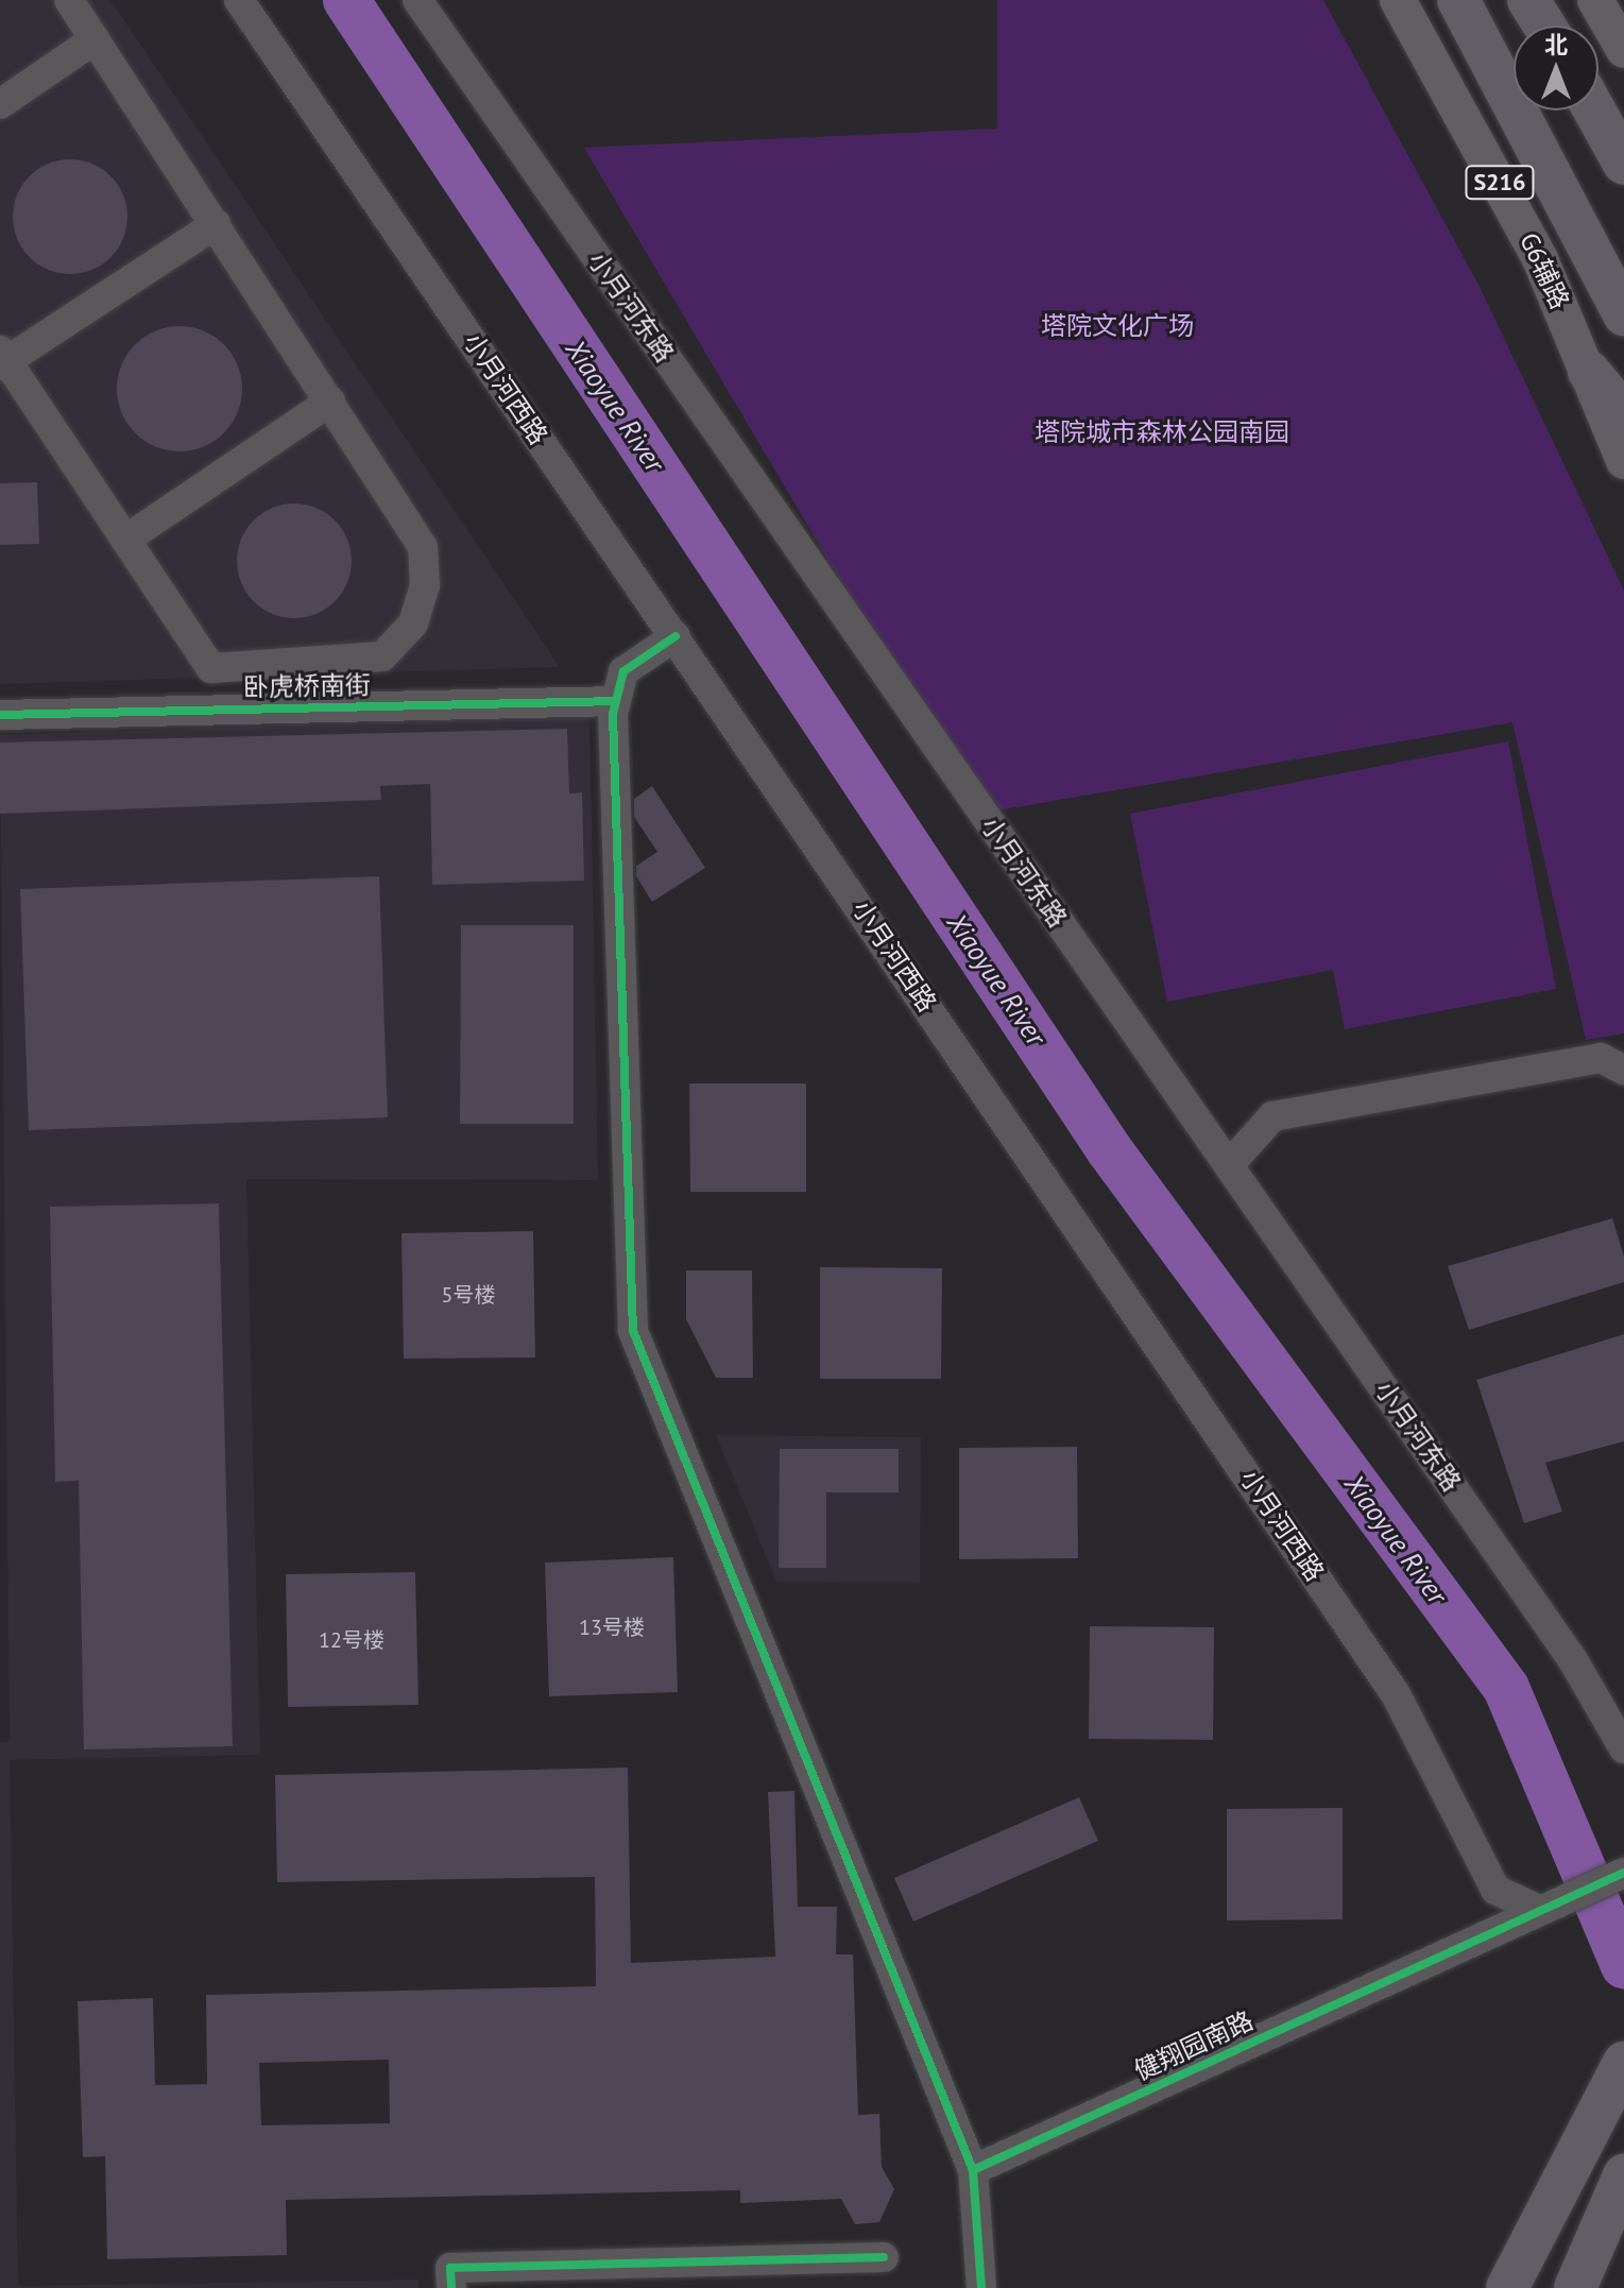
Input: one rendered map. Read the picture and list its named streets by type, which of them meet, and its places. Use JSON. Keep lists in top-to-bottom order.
{
  "streets": {
    "main road": ["S216", "G6辅路"],
    "street": [
      "小月河东路",
      "小月河西路",
      "卧虎桥南街",
      "健翔园南路"
    ]
  },
  "crossings": [
    ["小月河西路", "健翔园南路"]
  ],
  "water": ["Xiaoyue River"],
  "parks": ["塔院文化广场", "塔院城市森林公园南园"],
  "house_numbers": ["5号楼", "13号楼", "12号楼"],
  "north": "top"
}
